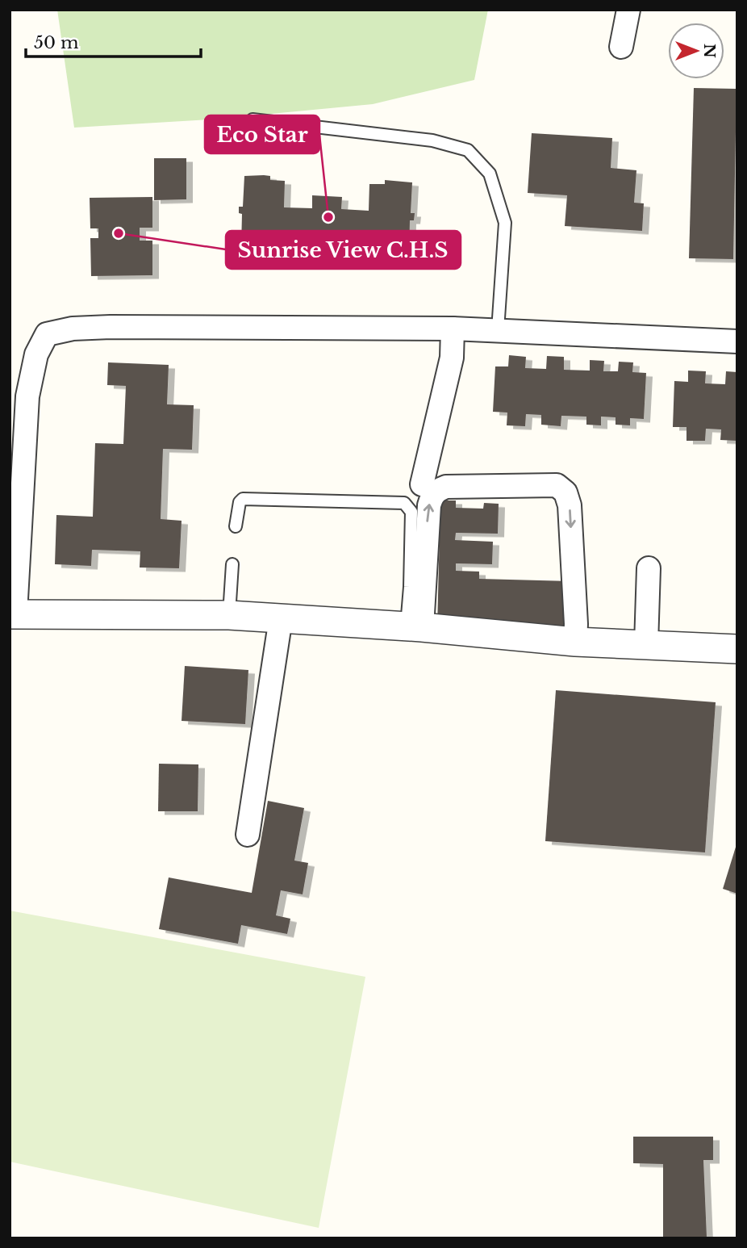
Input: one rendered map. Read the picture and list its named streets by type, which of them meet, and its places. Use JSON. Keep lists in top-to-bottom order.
{
  "places": ["Eco Star", "Sunrise View C.H.S"],
  "scale_bar": "50 m",
  "north": "right"
}
